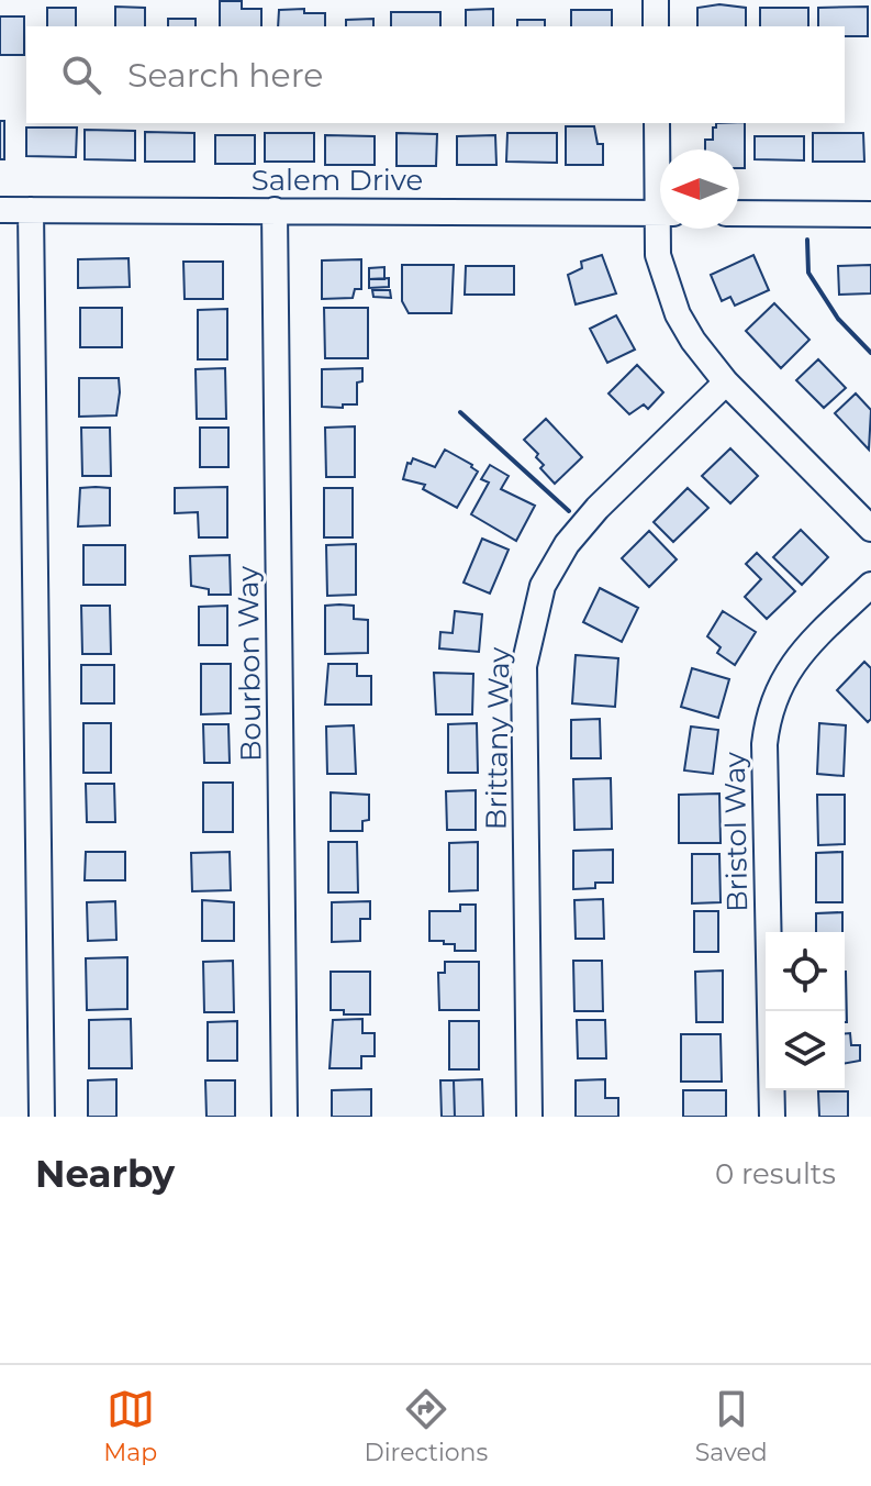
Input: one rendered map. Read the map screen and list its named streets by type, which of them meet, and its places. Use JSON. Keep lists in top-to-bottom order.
{
  "streets": {
    "street": [
      "Salem Drive",
      "Bourbon Way",
      "Brittany Way",
      "Bristol Way"
    ]
  },
  "crossings": [
    ["Salem Drive", "Bourbon Way"]
  ],
  "north": "left",
  "page": {
    "search": "Search here",
    "heading": ["Nearby", "0 results"],
    "nav": ["Map", "Directions", "Saved"]
  }
}
